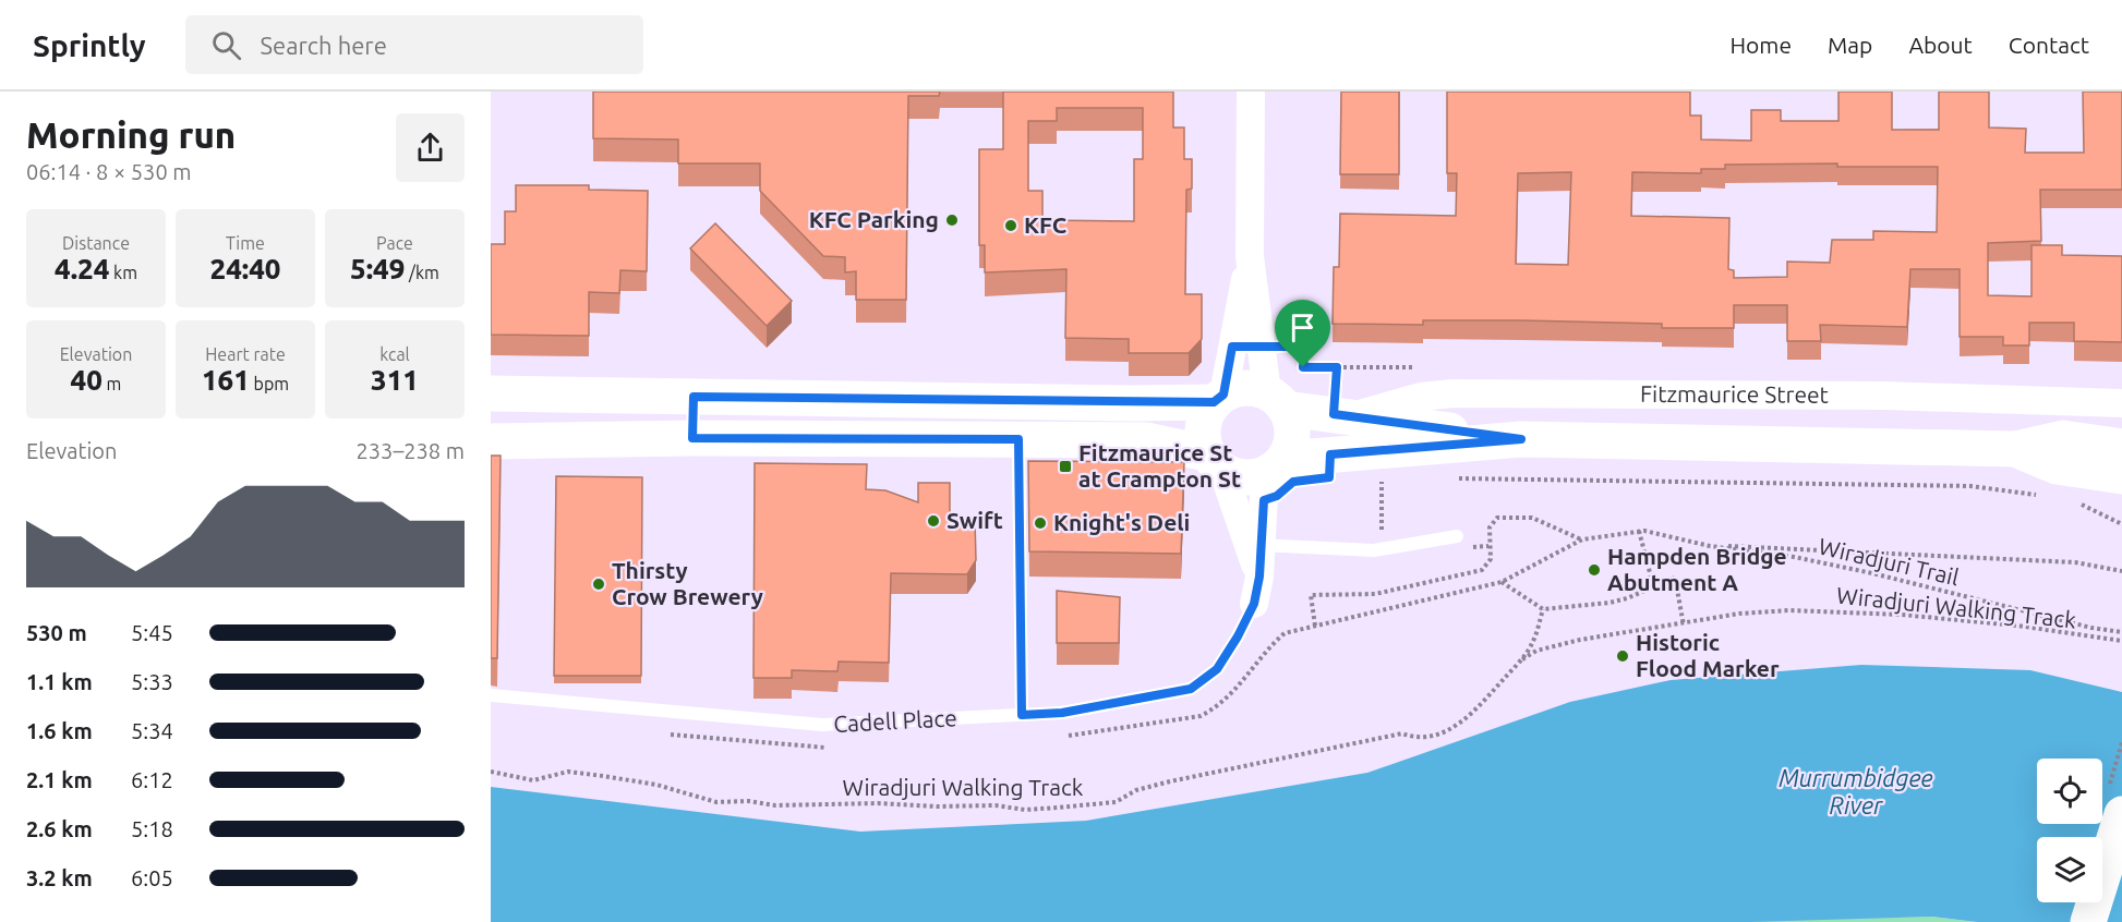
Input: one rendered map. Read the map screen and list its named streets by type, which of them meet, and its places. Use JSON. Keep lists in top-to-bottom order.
{
  "streets": {
    "main road": ["Fitzmaurice Street"],
    "lane": ["Cadell Place"],
    "path": ["Wiradjuri Trail", "Wiradjuri Walking Track"]
  },
  "crossings": [
    ["Wiradjuri Trail", "Wiradjuri Walking Track"]
  ],
  "water": ["Murrumbidgee River"],
  "places": {
    "other": [
      "KFC Parking",
      "KFC",
      "Swift",
      "Knight's Deli",
      "Hampden Bridge Abutment A",
      "Thirsty Crow Brewery",
      "Historic Flood Marker"
    ],
    "transit": ["Fitzmaurice St at Crampton St"]
  },
  "page": {
    "header": "Sprintly",
    "search": "Search here",
    "nav": [
      "Home",
      "Map",
      "About",
      "Contact"
    ],
    "heading": ["Morning run", "06:14 · 8 × 530 m"],
    "stats": [
      ["Distance", "4.24 km"],
      ["Time", "24:40"],
      ["Pace", "5:49 /km"],
      ["Elevation", "40 m"],
      ["Heart rate", "161 bpm"],
      ["kcal", "311"]
    ],
    "chart": ["Elevation", "233–238 m"],
    "list": [
      {
        "name": "530 m",
        "note": "5:45"
      },
      {
        "name": "1.1 km",
        "note": "5:33"
      },
      {
        "name": "1.6 km",
        "note": "5:34"
      },
      {
        "name": "2.1 km",
        "note": "6:12"
      },
      {
        "name": "2.6 km",
        "note": "5:18"
      },
      {
        "name": "3.2 km",
        "note": "6:05"
      }
    ]
  }
}
